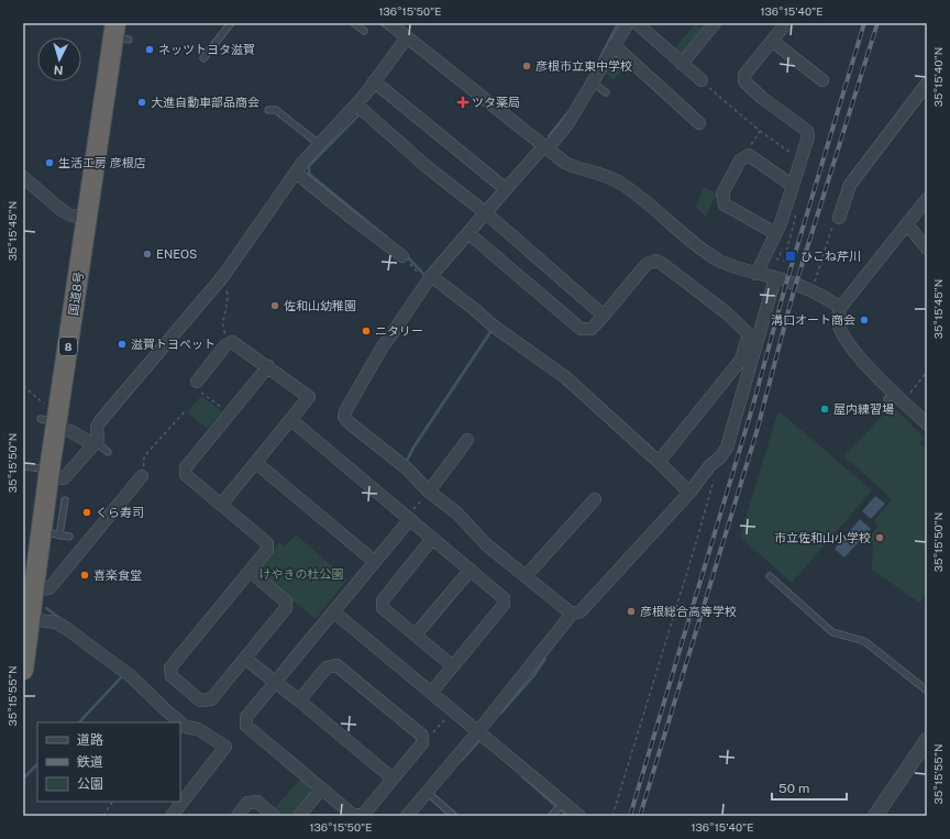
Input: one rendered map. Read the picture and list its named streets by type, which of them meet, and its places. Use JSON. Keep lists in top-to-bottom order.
{
  "streets": {
    "highway": ["国道8号", "8"]
  },
  "parks": ["けやきの杜公園"],
  "places": {
    "other": [
      "ネッツトヨタ滋賀",
      "彦根市立東中学校",
      "大進自動車部品商会",
      "生活工房 彦根店",
      "ENEOS",
      "佐和山幼稚園",
      "溝口オート商会",
      "ニタリー",
      "滋賀トヨペット",
      "屋内練習場",
      "くら寿司",
      "市立佐和山小学校",
      "喜楽食堂",
      "彦根総合高等学校"
    ],
    "health": ["ツタ薬局"],
    "transit": ["ひこね芹川"]
  },
  "legend": ["道路", "鉄道", "公園"],
  "scale_bar": "50 m",
  "north": "bottom",
  "coordinates": [
    "136°15'50\"E",
    "136°15'40\"E",
    "35°15'40\"N",
    "35°15'45\"N",
    "35°15'50\"N",
    "35°15'55\"N"
  ]
}
